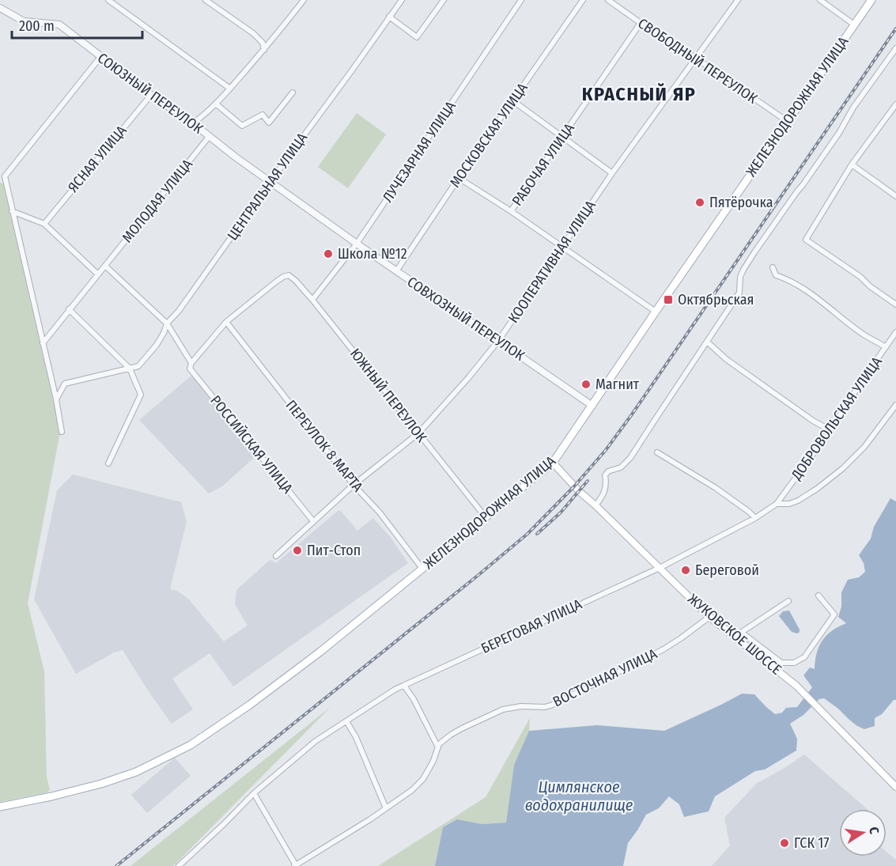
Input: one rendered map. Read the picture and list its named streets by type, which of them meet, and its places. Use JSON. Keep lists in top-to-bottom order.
{
  "streets": {
    "main road": ["ЖЕЛЕЗНОДОРОЖНАЯ УЛИЦА", "ЖУКОВСКОЕ ШОССЕ"],
    "street": [
      "СВОБОДНЫЙ ПЕРЕУЛОК",
      "СОЮЗНЫЙ ПЕРЕУЛОК",
      "МОСКОВСКАЯ УЛИЦА",
      "ЛУЧЕЗАРНАЯ УЛИЦА",
      "ЯСНАЯ УЛИЦА",
      "РАБОЧАЯ УЛИЦА",
      "ЦЕНТРАЛЬНАЯ УЛИЦА",
      "МОЛОДАЯ УЛИЦА",
      "КООПЕРАТИВНАЯ УЛИЦА",
      "СОВХОЗНЫЙ ПЕРЕУЛОК",
      "ЮЖНЫЙ ПЕРЕУЛОК",
      "ДОБРОВОЛЬСКАЯ УЛИЦА",
      "РОССИЙСКАЯ УЛИЦА",
      "ПЕРЕУЛОК 8 МАРТА",
      "БЕРЕГОВАЯ УЛИЦА",
      "ВОСТОЧНАЯ УЛИЦА"
    ]
  },
  "crossings": [
    ["СВОБОДНЫЙ ПЕРЕУЛОК", "ЖЕЛЕЗНОДОРОЖНАЯ УЛИЦА"],
    ["СВОБОДНЫЙ ПЕРЕУЛОК", "РАБОЧАЯ УЛИЦА"],
    ["СВОБОДНЫЙ ПЕРЕУЛОК", "КООПЕРАТИВНАЯ УЛИЦА"],
    ["СОЮЗНЫЙ ПЕРЕУЛОК", "ЯСНАЯ УЛИЦА"],
    ["СОЮЗНЫЙ ПЕРЕУЛОК", "ЦЕНТРАЛЬНАЯ УЛИЦА"],
    ["СОЮЗНЫЙ ПЕРЕУЛОК", "МОЛОДАЯ УЛИЦА"],
    ["СОЮЗНЫЙ ПЕРЕУЛОК", "СОВХОЗНЫЙ ПЕРЕУЛОК"],
    ["ЖЕЛЕЗНОДОРОЖНАЯ УЛИЦА", "СОВХОЗНЫЙ ПЕРЕУЛОК"],
    ["ЖЕЛЕЗНОДОРОЖНАЯ УЛИЦА", "ЮЖНЫЙ ПЕРЕУЛОК"],
    ["ЖЕЛЕЗНОДОРОЖНАЯ УЛИЦА", "ПЕРЕУЛОК 8 МАРТА"],
    ["ЖЕЛЕЗНОДОРОЖНАЯ УЛИЦА", "ЖУКОВСКОЕ ШОССЕ"],
    ["МОСКОВСКАЯ УЛИЦА", "СОВХОЗНЫЙ ПЕРЕУЛОК"],
    ["ЛУЧЕЗАРНАЯ УЛИЦА", "СОВХОЗНЫЙ ПЕРЕУЛОК"],
    ["ЛУЧЕЗАРНАЯ УЛИЦА", "ЮЖНЫЙ ПЕРЕУЛОК"],
    ["ЦЕНТРАЛЬНАЯ УЛИЦА", "СОВХОЗНЫЙ ПЕРЕУЛОК"],
    ["ЦЕНТРАЛЬНАЯ УЛИЦА", "РОССИЙСКАЯ УЛИЦА"],
    ["КООПЕРАТИВНАЯ УЛИЦА", "СОВХОЗНЫЙ ПЕРЕУЛОК"],
    ["КООПЕРАТИВНАЯ УЛИЦА", "ЮЖНЫЙ ПЕРЕУЛОК"],
    ["КООПЕРАТИВНАЯ УЛИЦА", "РОССИЙСКАЯ УЛИЦА"],
    ["КООПЕРАТИВНАЯ УЛИЦА", "ПЕРЕУЛОК 8 МАРТА"],
    ["ЮЖНЫЙ ПЕРЕУЛОК", "ПЕРЕУЛОК 8 МАРТА"],
    ["ДОБРОВОЛЬСКАЯ УЛИЦА", "БЕРЕГОВАЯ УЛИЦА"],
    ["БЕРЕГОВАЯ УЛИЦА", "ЖУКОВСКОЕ ШОССЕ"],
    ["ЖУКОВСКОЕ ШОССЕ", "ВОСТОЧНАЯ УЛИЦА"]
  ],
  "districts": ["КРАСНЫЙ ЯР"],
  "water": ["Цимлянское водохранилище"],
  "places": {
    "other": [
      "Пятёрочка",
      "Школа №12",
      "Магнит",
      "Пит-Стоп",
      "Береговой",
      "ГСК 17"
    ],
    "transit": ["Октябрьская"]
  },
  "scale_bar": "200 m",
  "north": "right"
}
